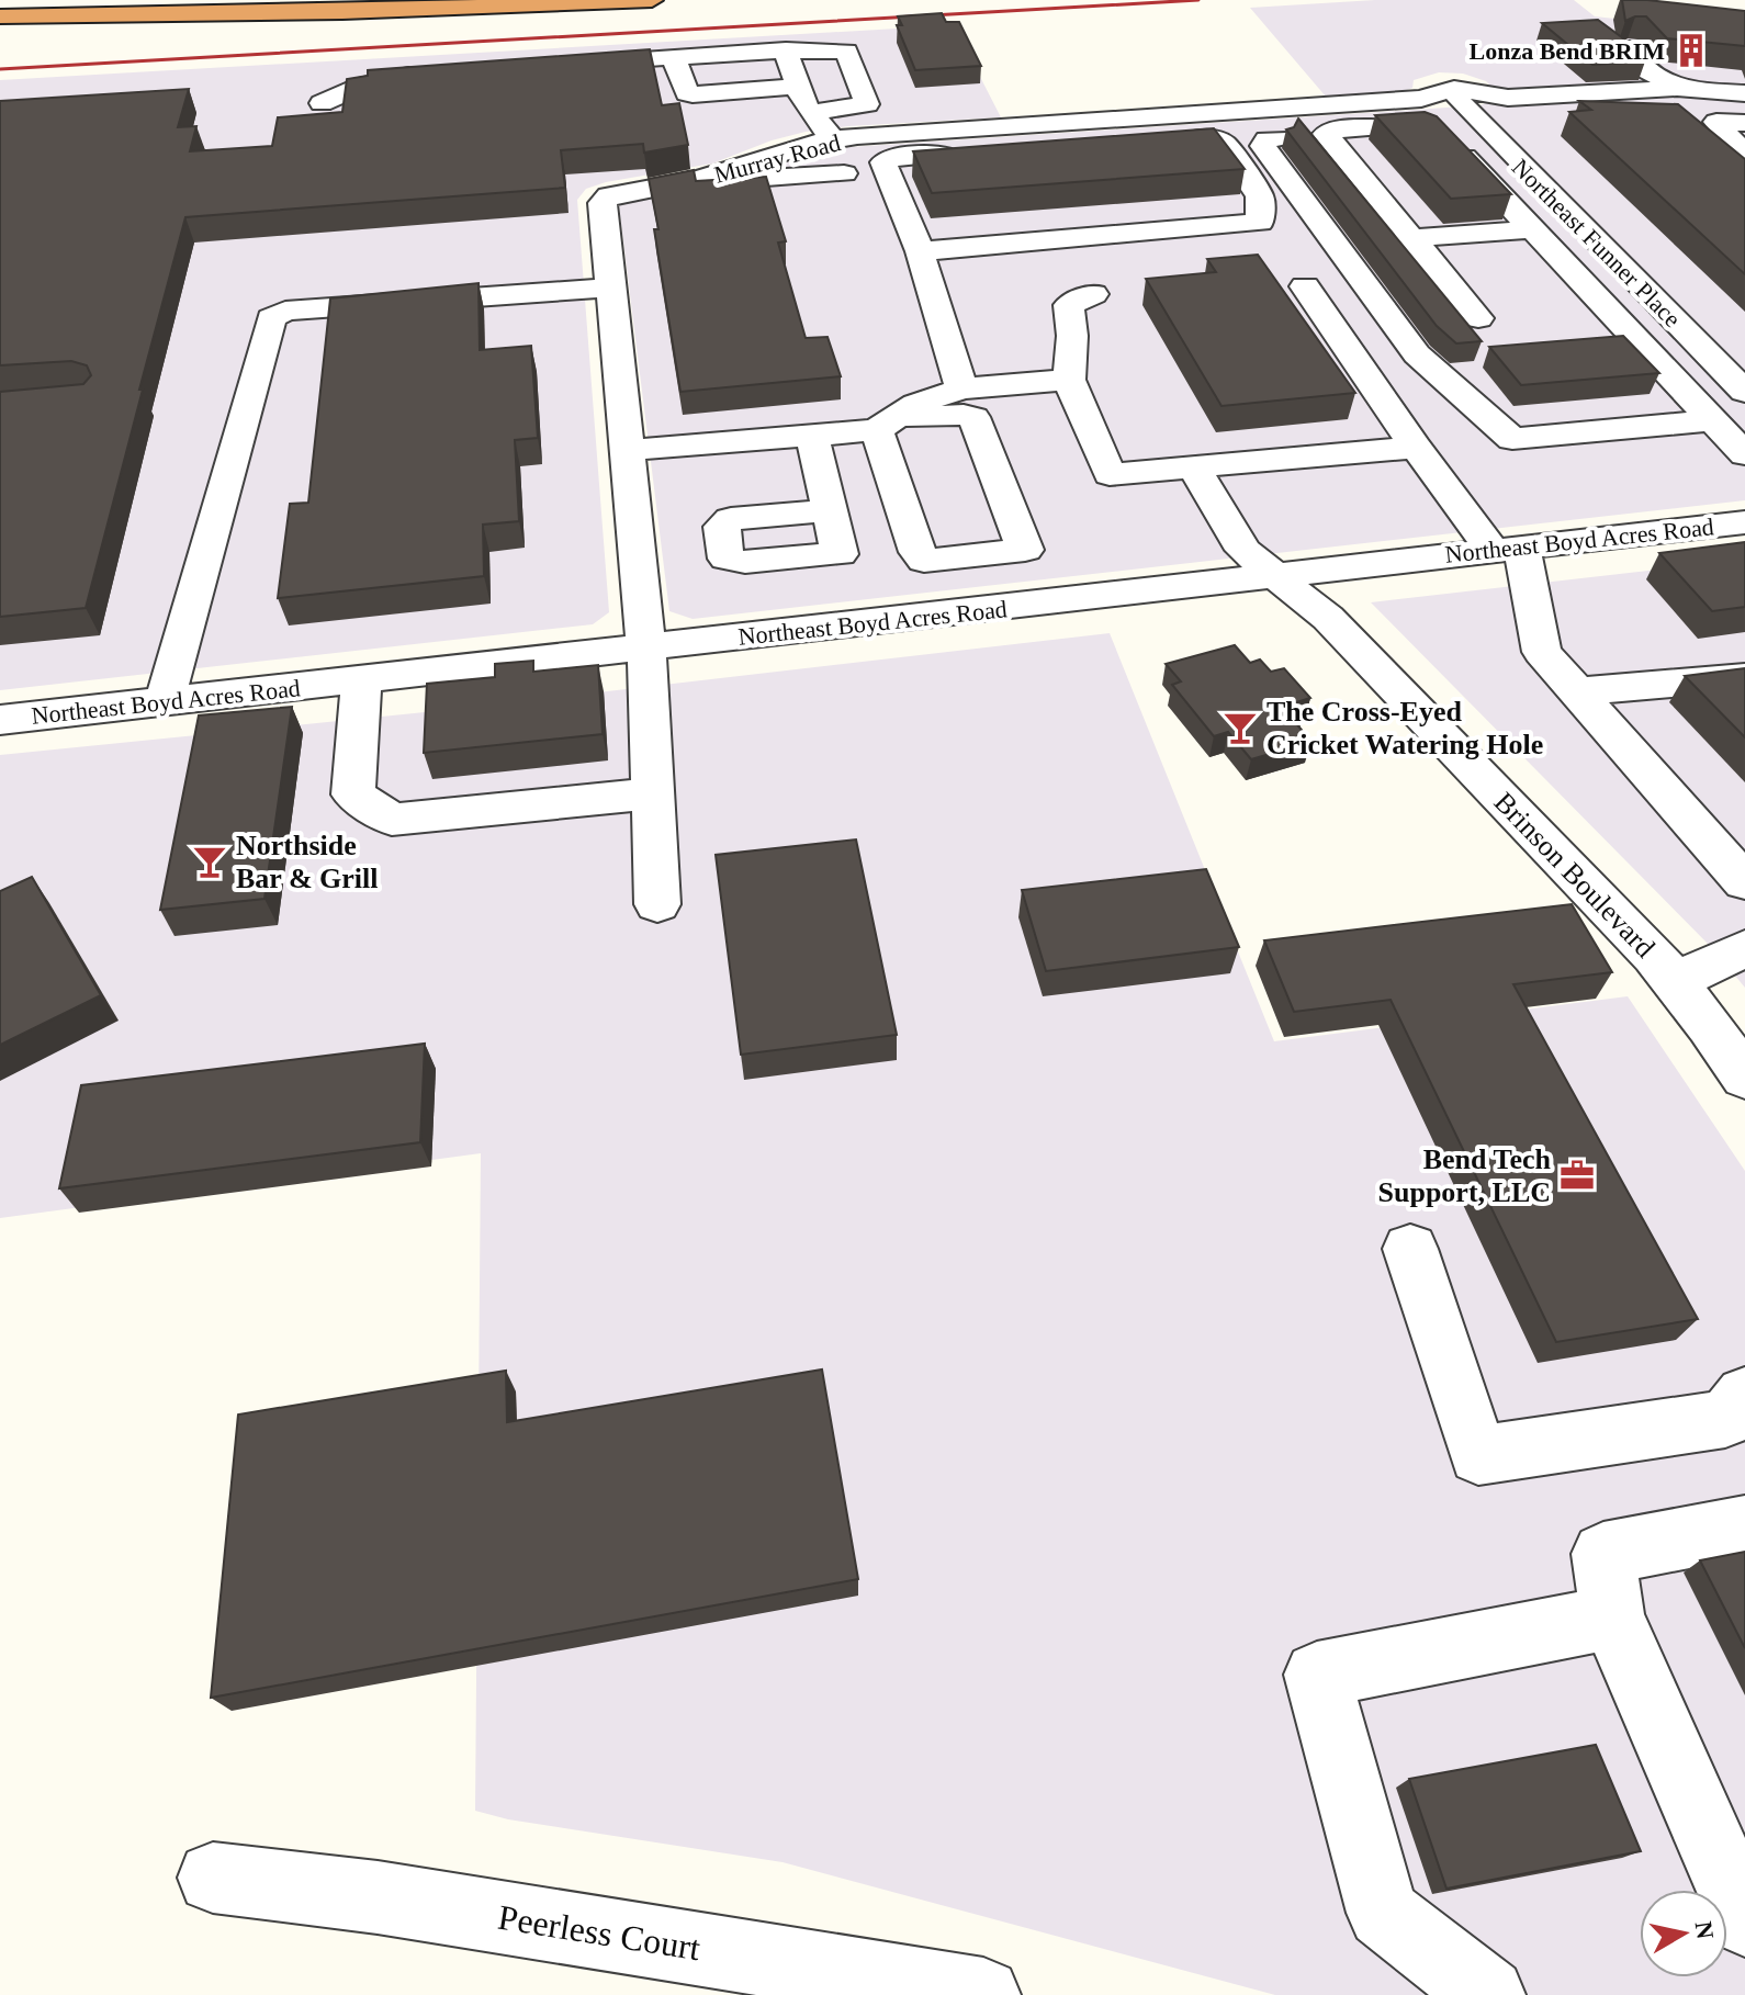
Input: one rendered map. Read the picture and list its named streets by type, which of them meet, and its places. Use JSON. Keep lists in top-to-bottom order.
{
  "streets": {
    "street": [
      "Murray Road",
      "Northeast Funner Place",
      "Northeast Boyd Acres Road",
      "Brinson Boulevard",
      "Peerless Court"
    ]
  },
  "crossings": [
    ["Murray Road", "Northeast Funner Place"],
    ["Murray Road", "Northeast Boyd Acres Road"],
    ["Northeast Boyd Acres Road", "Brinson Boulevard"]
  ],
  "places": {
    "building": ["Lonza Bend BRIM"],
    "bar": ["The Cross-Eyed Cricket Watering Hole", "Northside Bar & Grill"],
    "office": ["Bend Tech Support, LLC"]
  },
  "north": "right"
}
